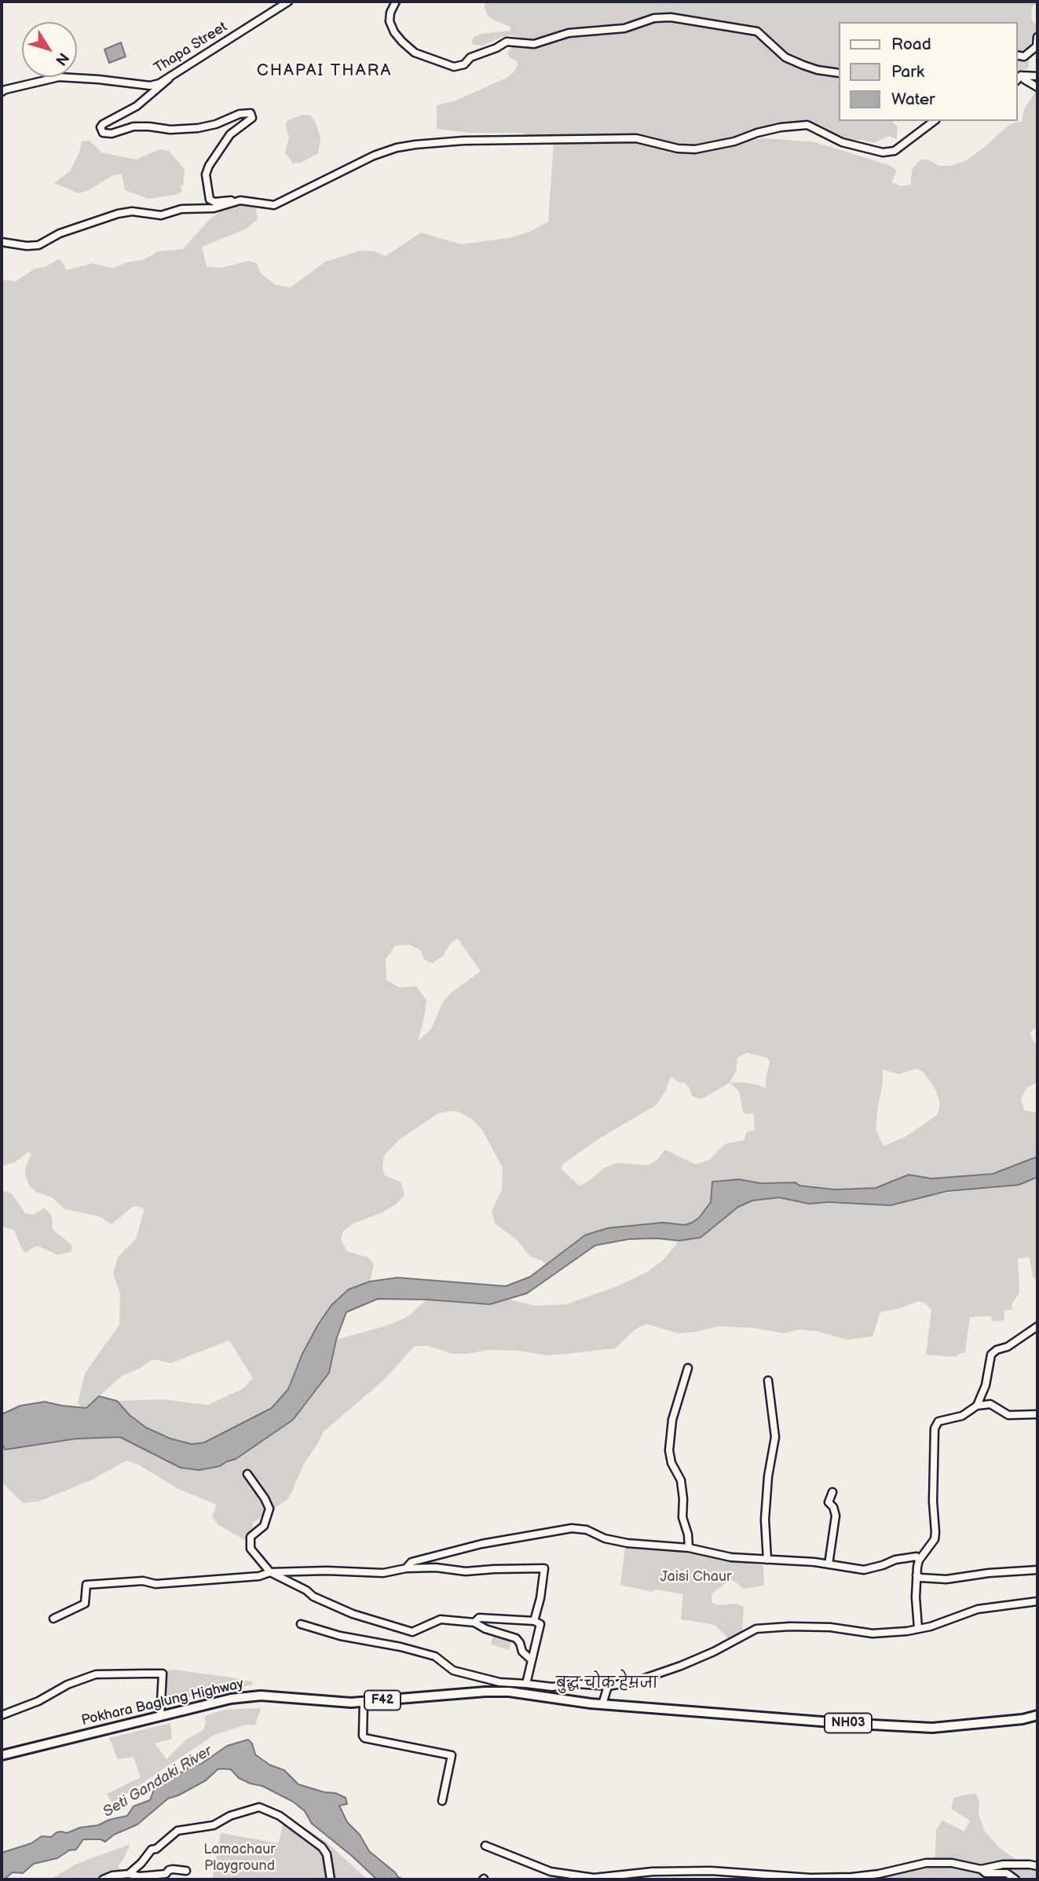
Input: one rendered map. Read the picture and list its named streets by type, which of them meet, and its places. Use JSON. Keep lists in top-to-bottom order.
{
  "streets": {
    "highway": ["F42", "Pokhara Baglung Highway", "NH03"],
    "street": ["Thapa Street"]
  },
  "districts": ["CHAPAI THARA", "बुद्ध चोक हेमजा"],
  "water": ["Seti Gandaki River"],
  "parks": ["Jaisi Chaur", "Lamachaur Playground"],
  "legend": ["Road", "Park", "Water"],
  "north": "bottom right"
}
